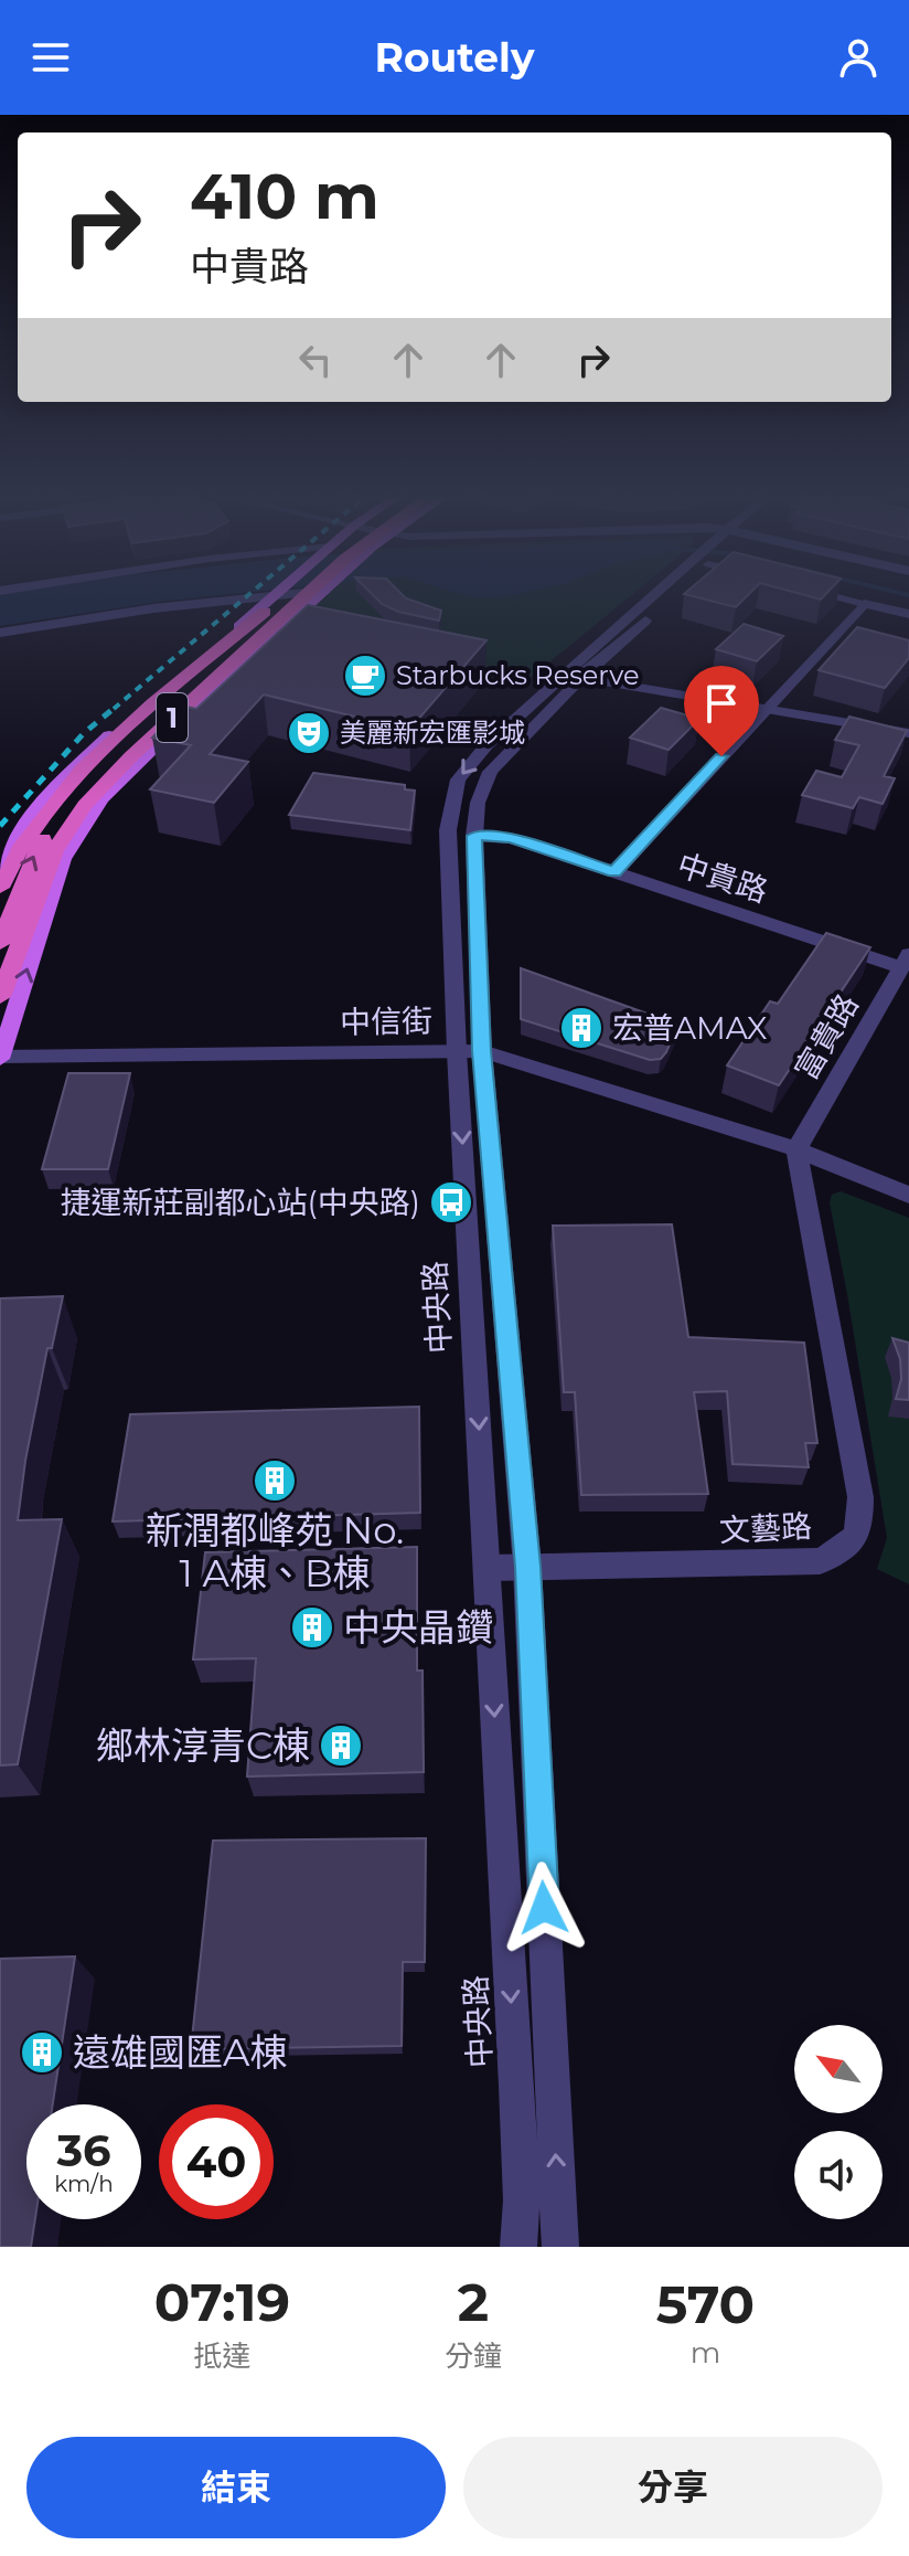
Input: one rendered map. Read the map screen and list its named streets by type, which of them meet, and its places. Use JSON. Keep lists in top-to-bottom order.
{
  "streets": {
    "highway": ["1"],
    "street": [
      "中貴路",
      "中信街",
      "富貴路",
      "中央路",
      "文藝路"
    ]
  },
  "crossings": [
    ["1", "中信街"],
    ["中貴路", "富貴路"],
    ["中貴路", "中央路"],
    ["中信街", "富貴路"],
    ["中信街", "中央路"],
    ["中信街", "文藝路"],
    ["富貴路", "文藝路"],
    ["中央路", "文藝路"]
  ],
  "places": {
    "cafe": ["Starbucks Reserve"],
    "theatre": ["美麗新宏匯影城"],
    "building": [
      "宏普AMAX",
      "新潤都峰苑 No. 1 A棟、B棟",
      "中央晶鑽",
      "鄉林淳青C棟",
      "遠雄國匯A棟"
    ],
    "bus stop": ["捷運新莊副都心站(中央路)"]
  },
  "north": "top left",
  "page": {
    "header": "Routely",
    "turn": ["410 m", "中貴路"],
    "speed": "36 km/h",
    "limit": "40",
    "eta": [
      "07:19",
      "抵達",
      "2",
      "分鐘",
      "570",
      "m"
    ],
    "buttons": ["結束", "分享"]
  }
}
